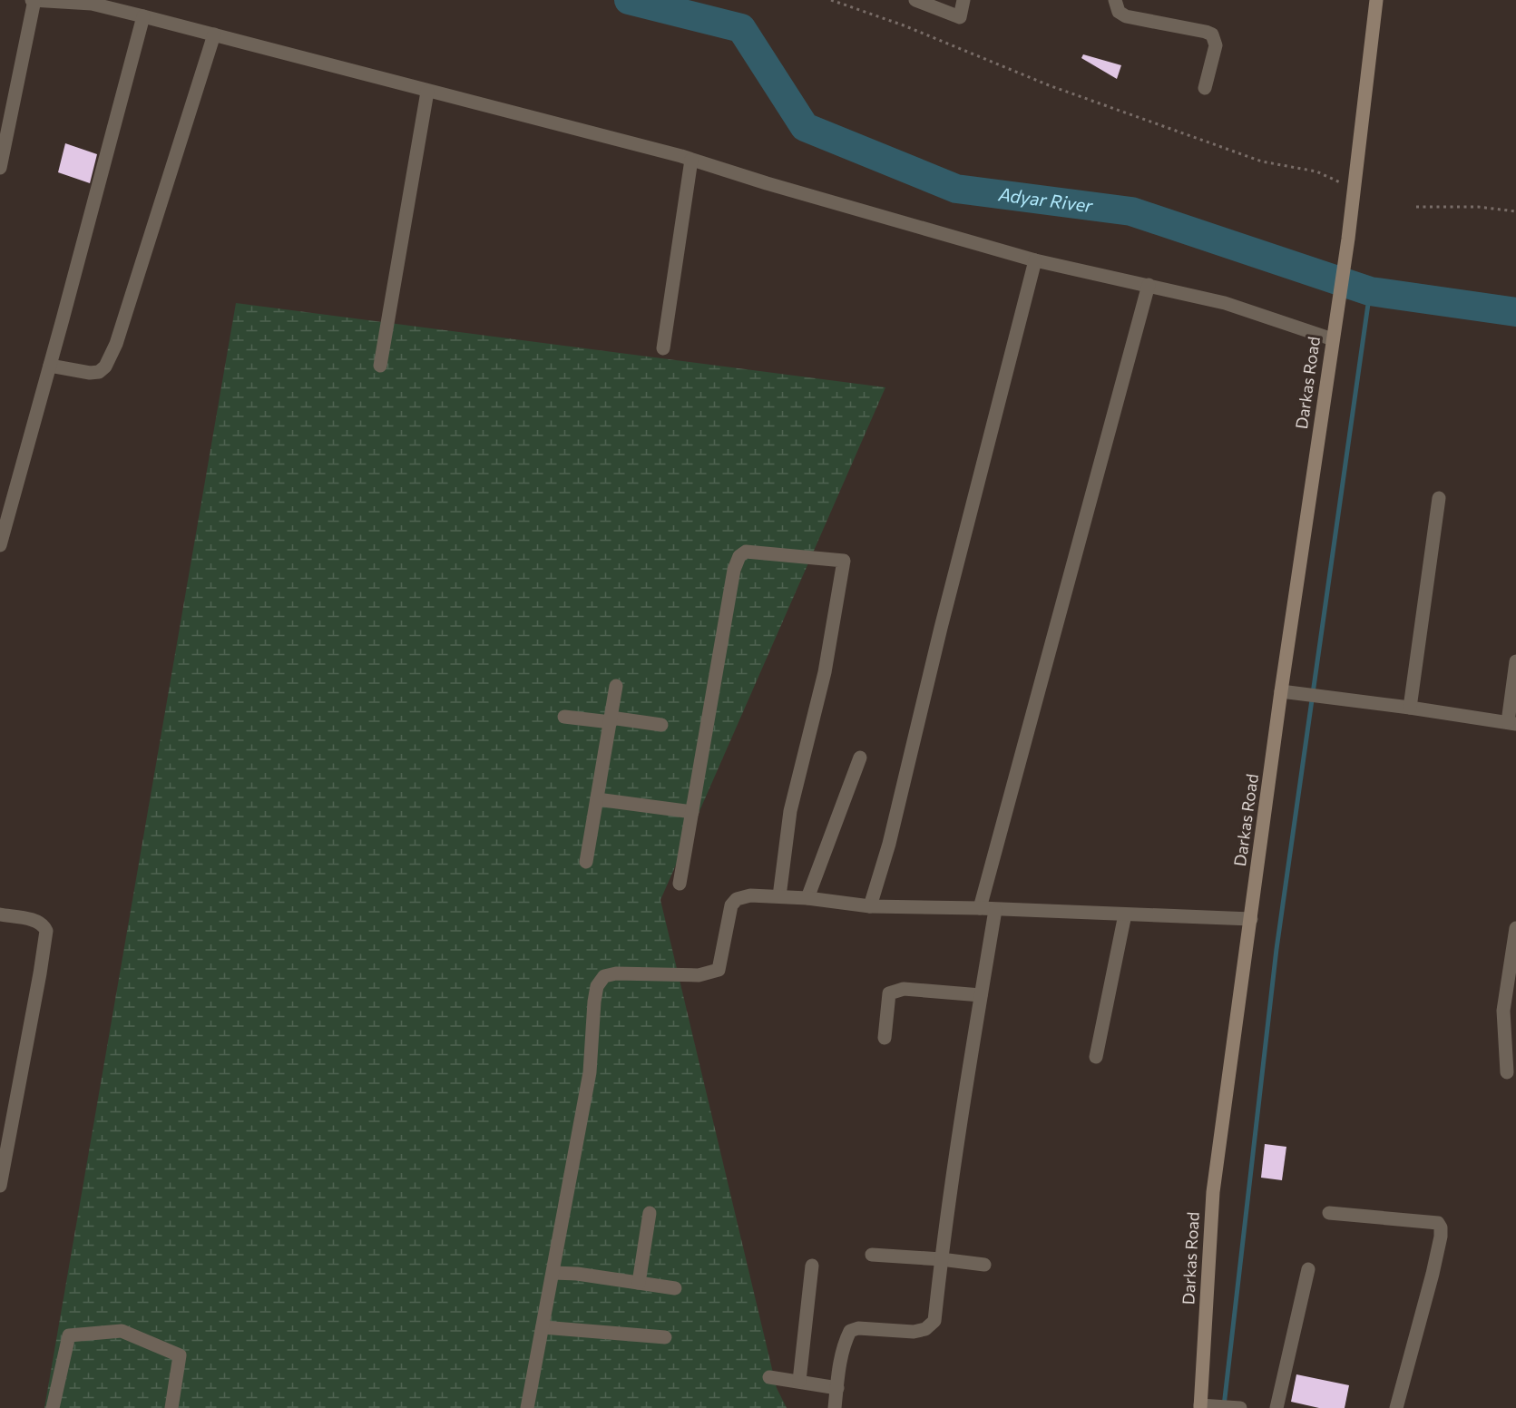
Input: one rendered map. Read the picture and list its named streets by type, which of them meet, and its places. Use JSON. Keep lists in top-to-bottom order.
{
  "streets": {
    "main road": ["Darkas Road"]
  },
  "water": ["Adyar River"]
}
